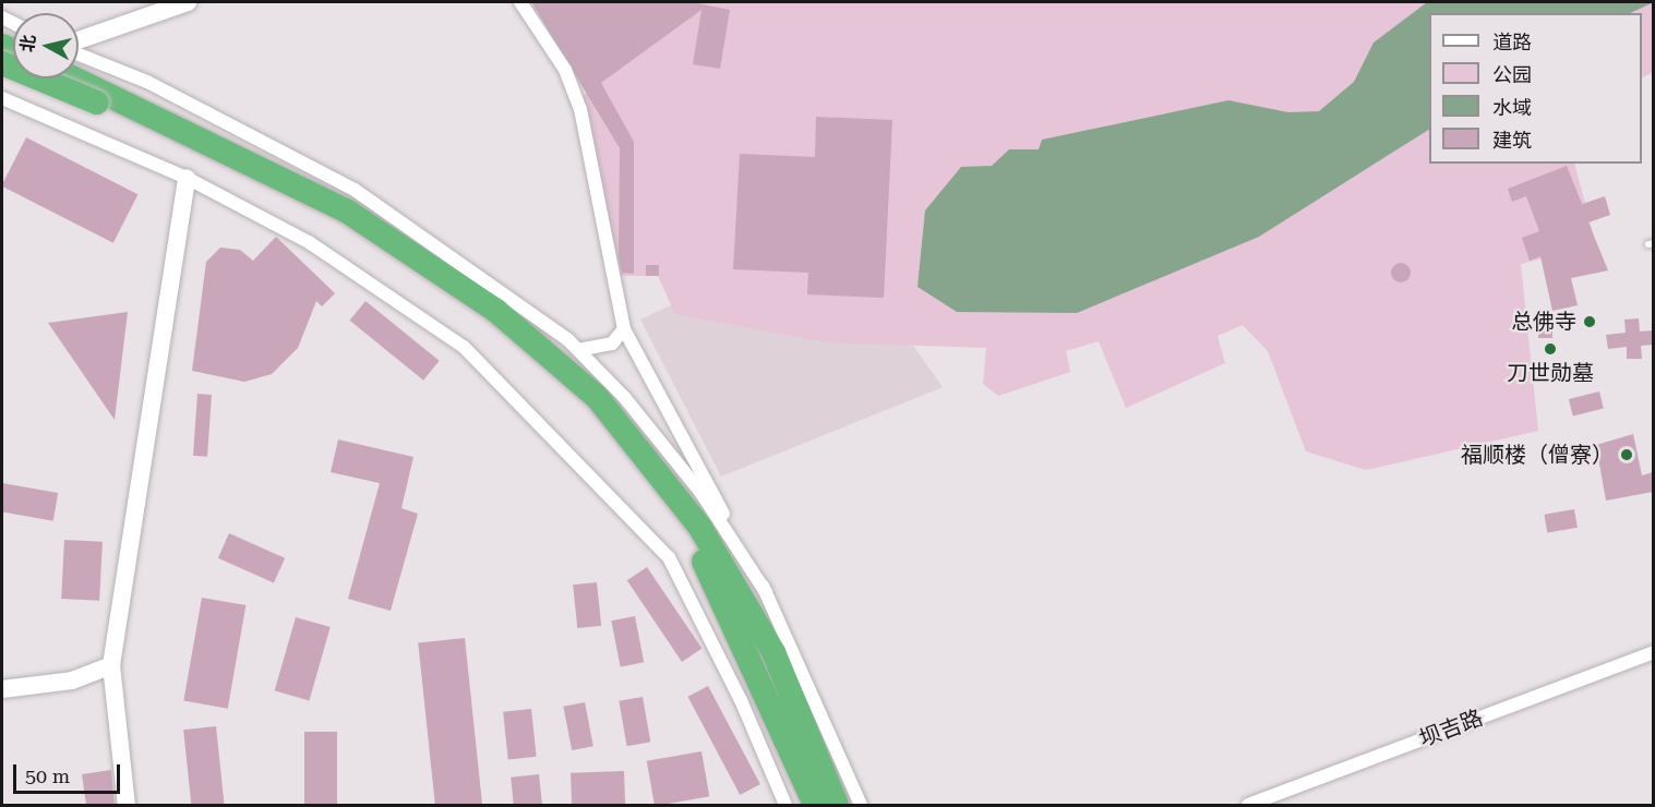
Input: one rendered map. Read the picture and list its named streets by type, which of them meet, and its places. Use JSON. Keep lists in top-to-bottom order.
{
  "streets": {
    "street": ["坝吉路"]
  },
  "places": ["总佛寺", "刀世勋墓", "福顺楼（僧寮）"],
  "legend": [
    "道路",
    "公园",
    "水域",
    "建筑"
  ],
  "scale_bar": "50 m",
  "north": "left"
}
